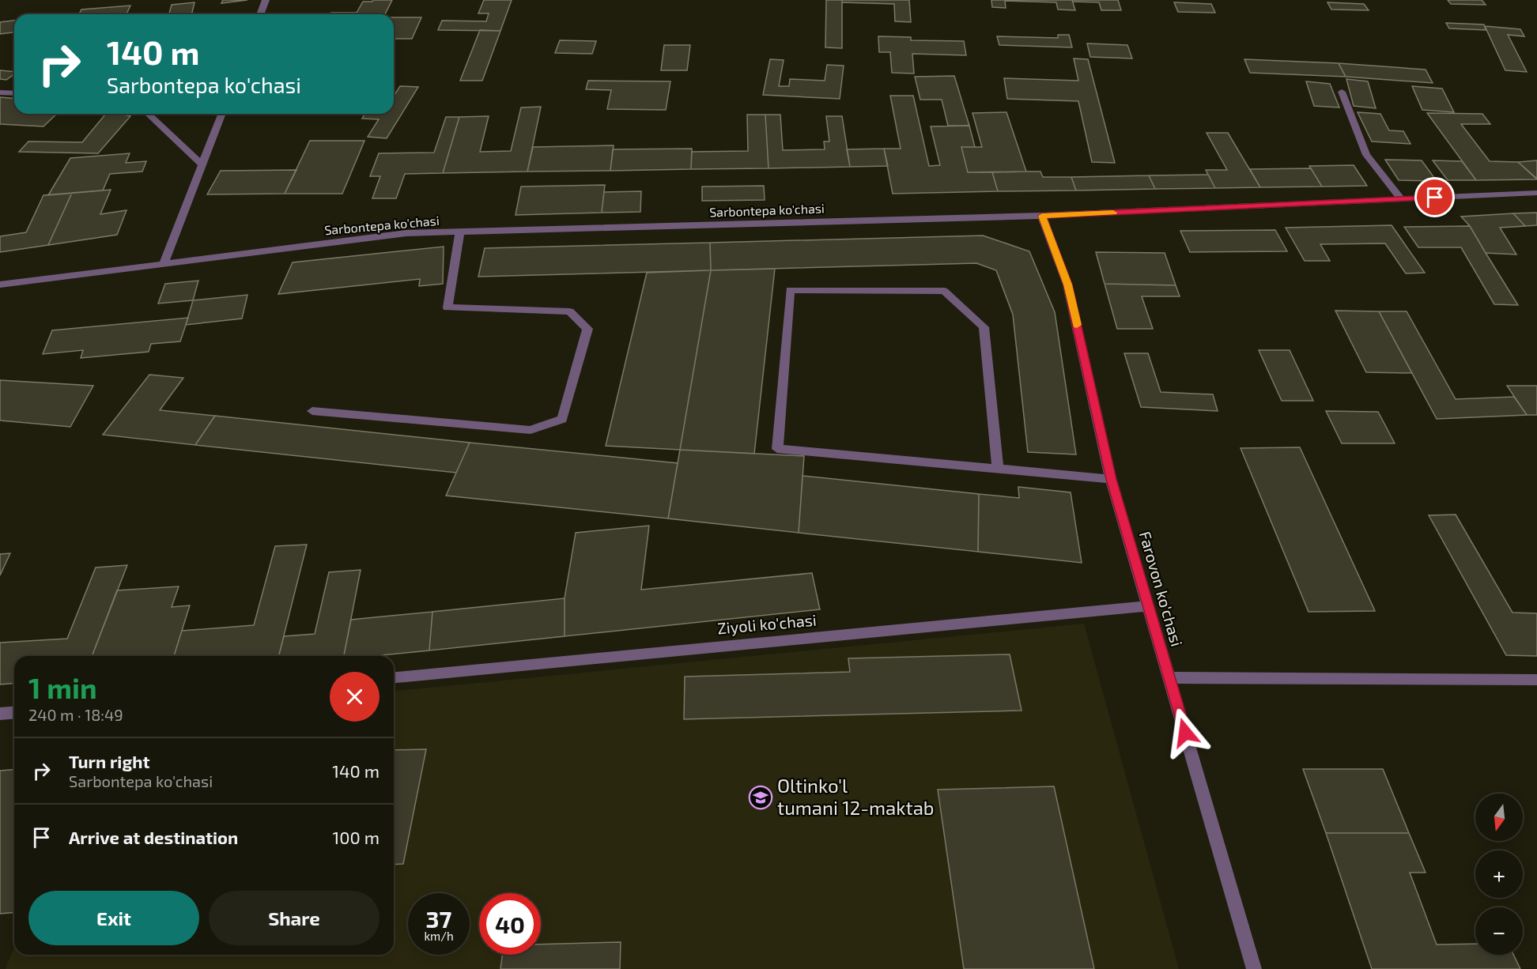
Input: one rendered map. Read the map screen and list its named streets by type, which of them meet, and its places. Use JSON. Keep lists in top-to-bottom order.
{
  "streets": {
    "street": ["Sarbontepa ko'chasi", "Farovon ko'chasi", "Ziyoli ko'chasi"]
  },
  "crossings": [
    ["Sarbontepa ko'chasi", "Farovon ko'chasi"],
    ["Farovon ko'chasi", "Ziyoli ko'chasi"]
  ],
  "places": {
    "school or university": ["Oltinko'l tumani 12-maktab"]
  },
  "north": "bottom",
  "page": {
    "turn": ["140 m", "Sarbontepa ko'chasi"],
    "heading": ["1 min", "240 m · 18:49"],
    "list": [
      {
        "name": "Turn right",
        "note": "Sarbontepa ko'chasi",
        "value": "140 m"
      },
      {
        "name": "Arrive at destination",
        "value": "100 m"
      }
    ],
    "map_buttons": ["+", "−"],
    "buttons": ["Exit", "Share"],
    "speed": "37 km/h",
    "limit": "40"
  }
}
